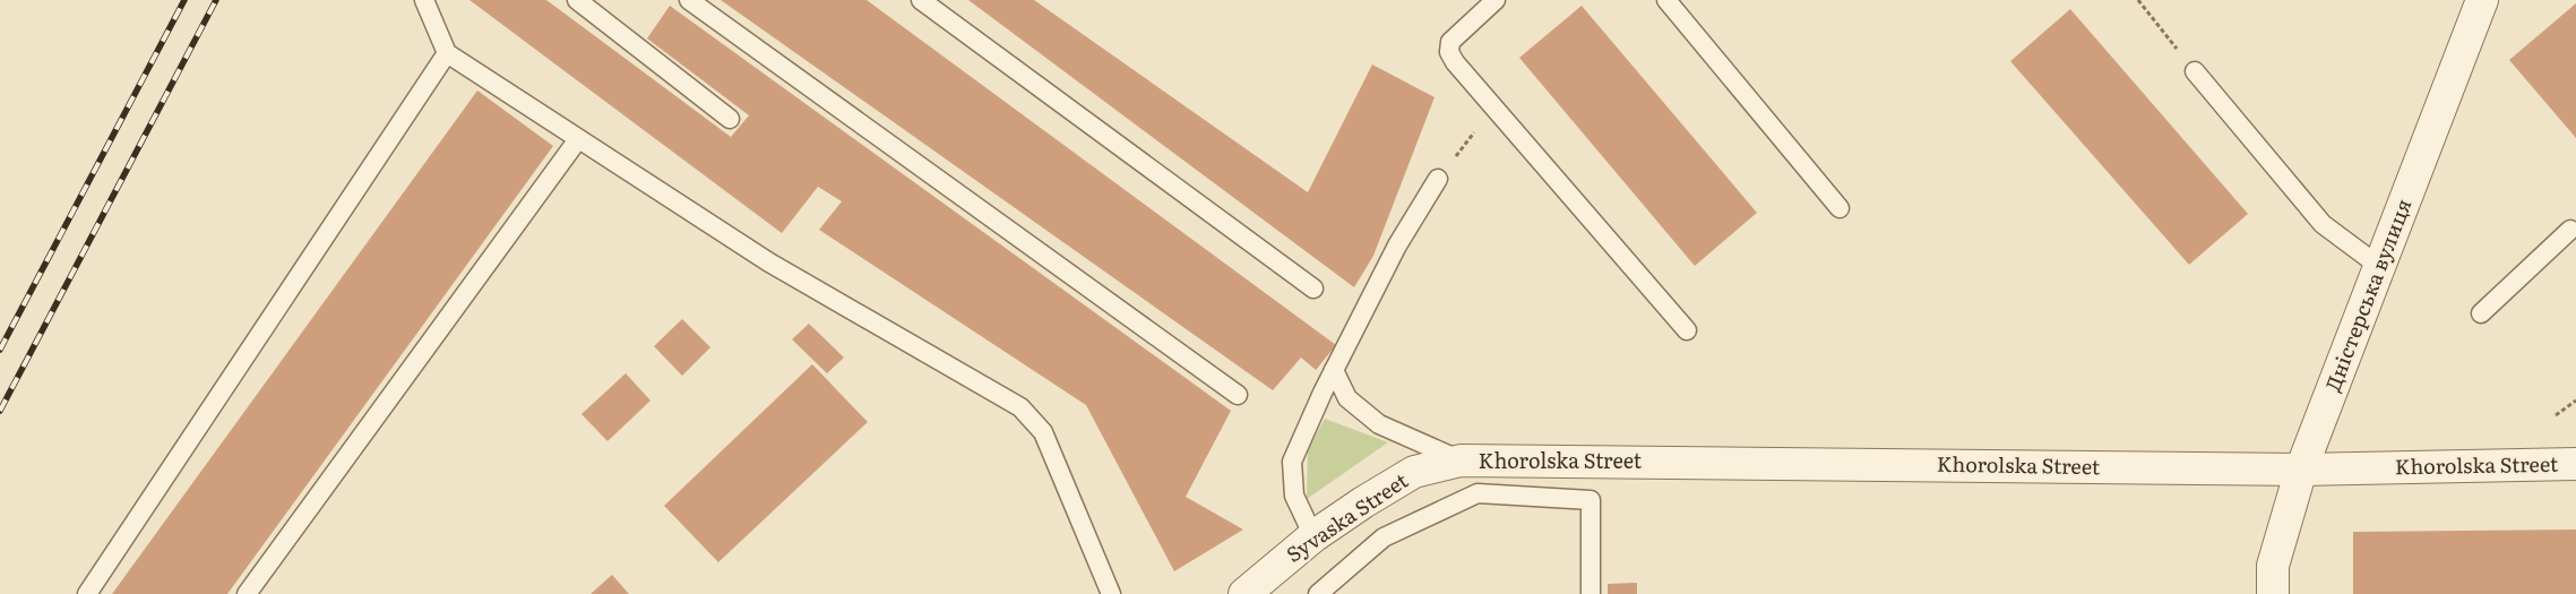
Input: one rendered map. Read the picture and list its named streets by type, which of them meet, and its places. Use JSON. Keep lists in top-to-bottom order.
{
  "streets": {
    "street": ["Дністерська вулиця", "Khorolska Street", "Syvaska Street"]
  },
  "crossings": [
    ["Дністерська вулиця", "Khorolska Street"],
    ["Khorolska Street", "Syvaska Street"]
  ]
}
